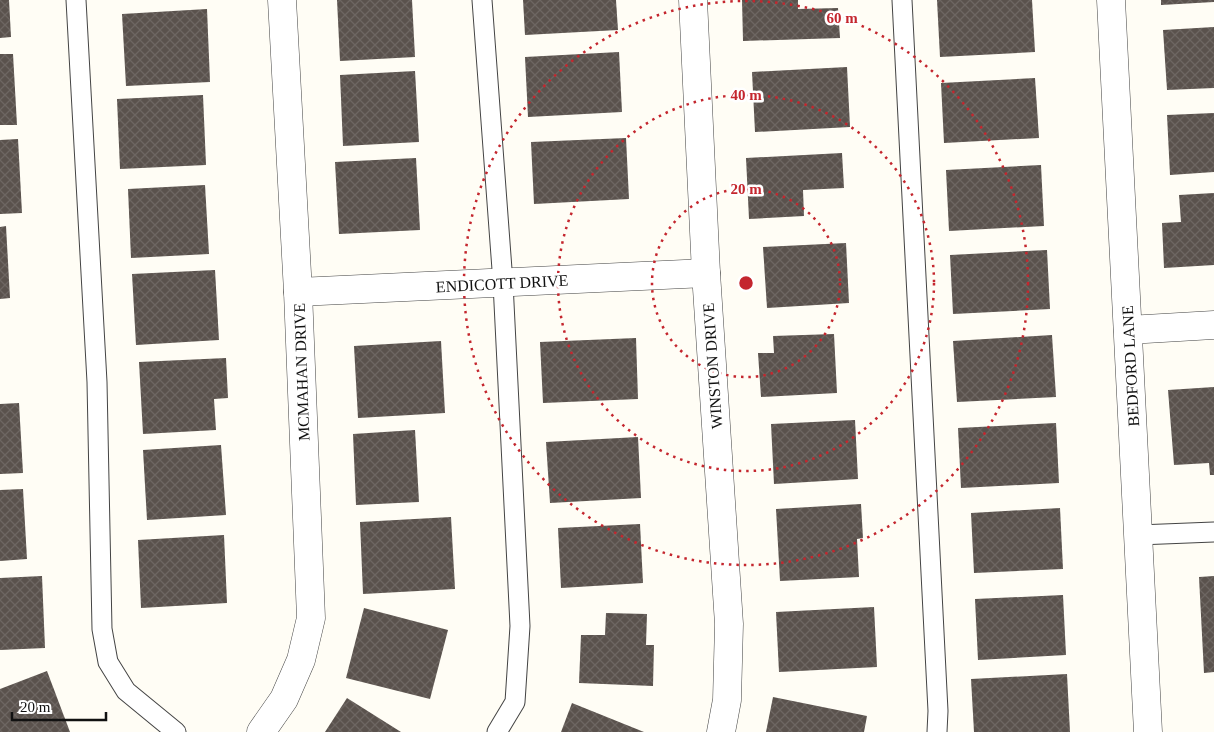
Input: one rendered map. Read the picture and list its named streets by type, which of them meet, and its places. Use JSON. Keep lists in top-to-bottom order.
{
  "streets": {
    "street": [
      "ENDICOTT DRIVE",
      "WINSTON DRIVE",
      "BEDFORD LANE",
      "MCMAHAN DRIVE"
    ]
  },
  "crossings": [
    ["ENDICOTT DRIVE", "WINSTON DRIVE"],
    ["ENDICOTT DRIVE", "MCMAHAN DRIVE"]
  ],
  "scale_bar": "20 m",
  "rings": ["60 m", "40 m", "20 m"]
}
